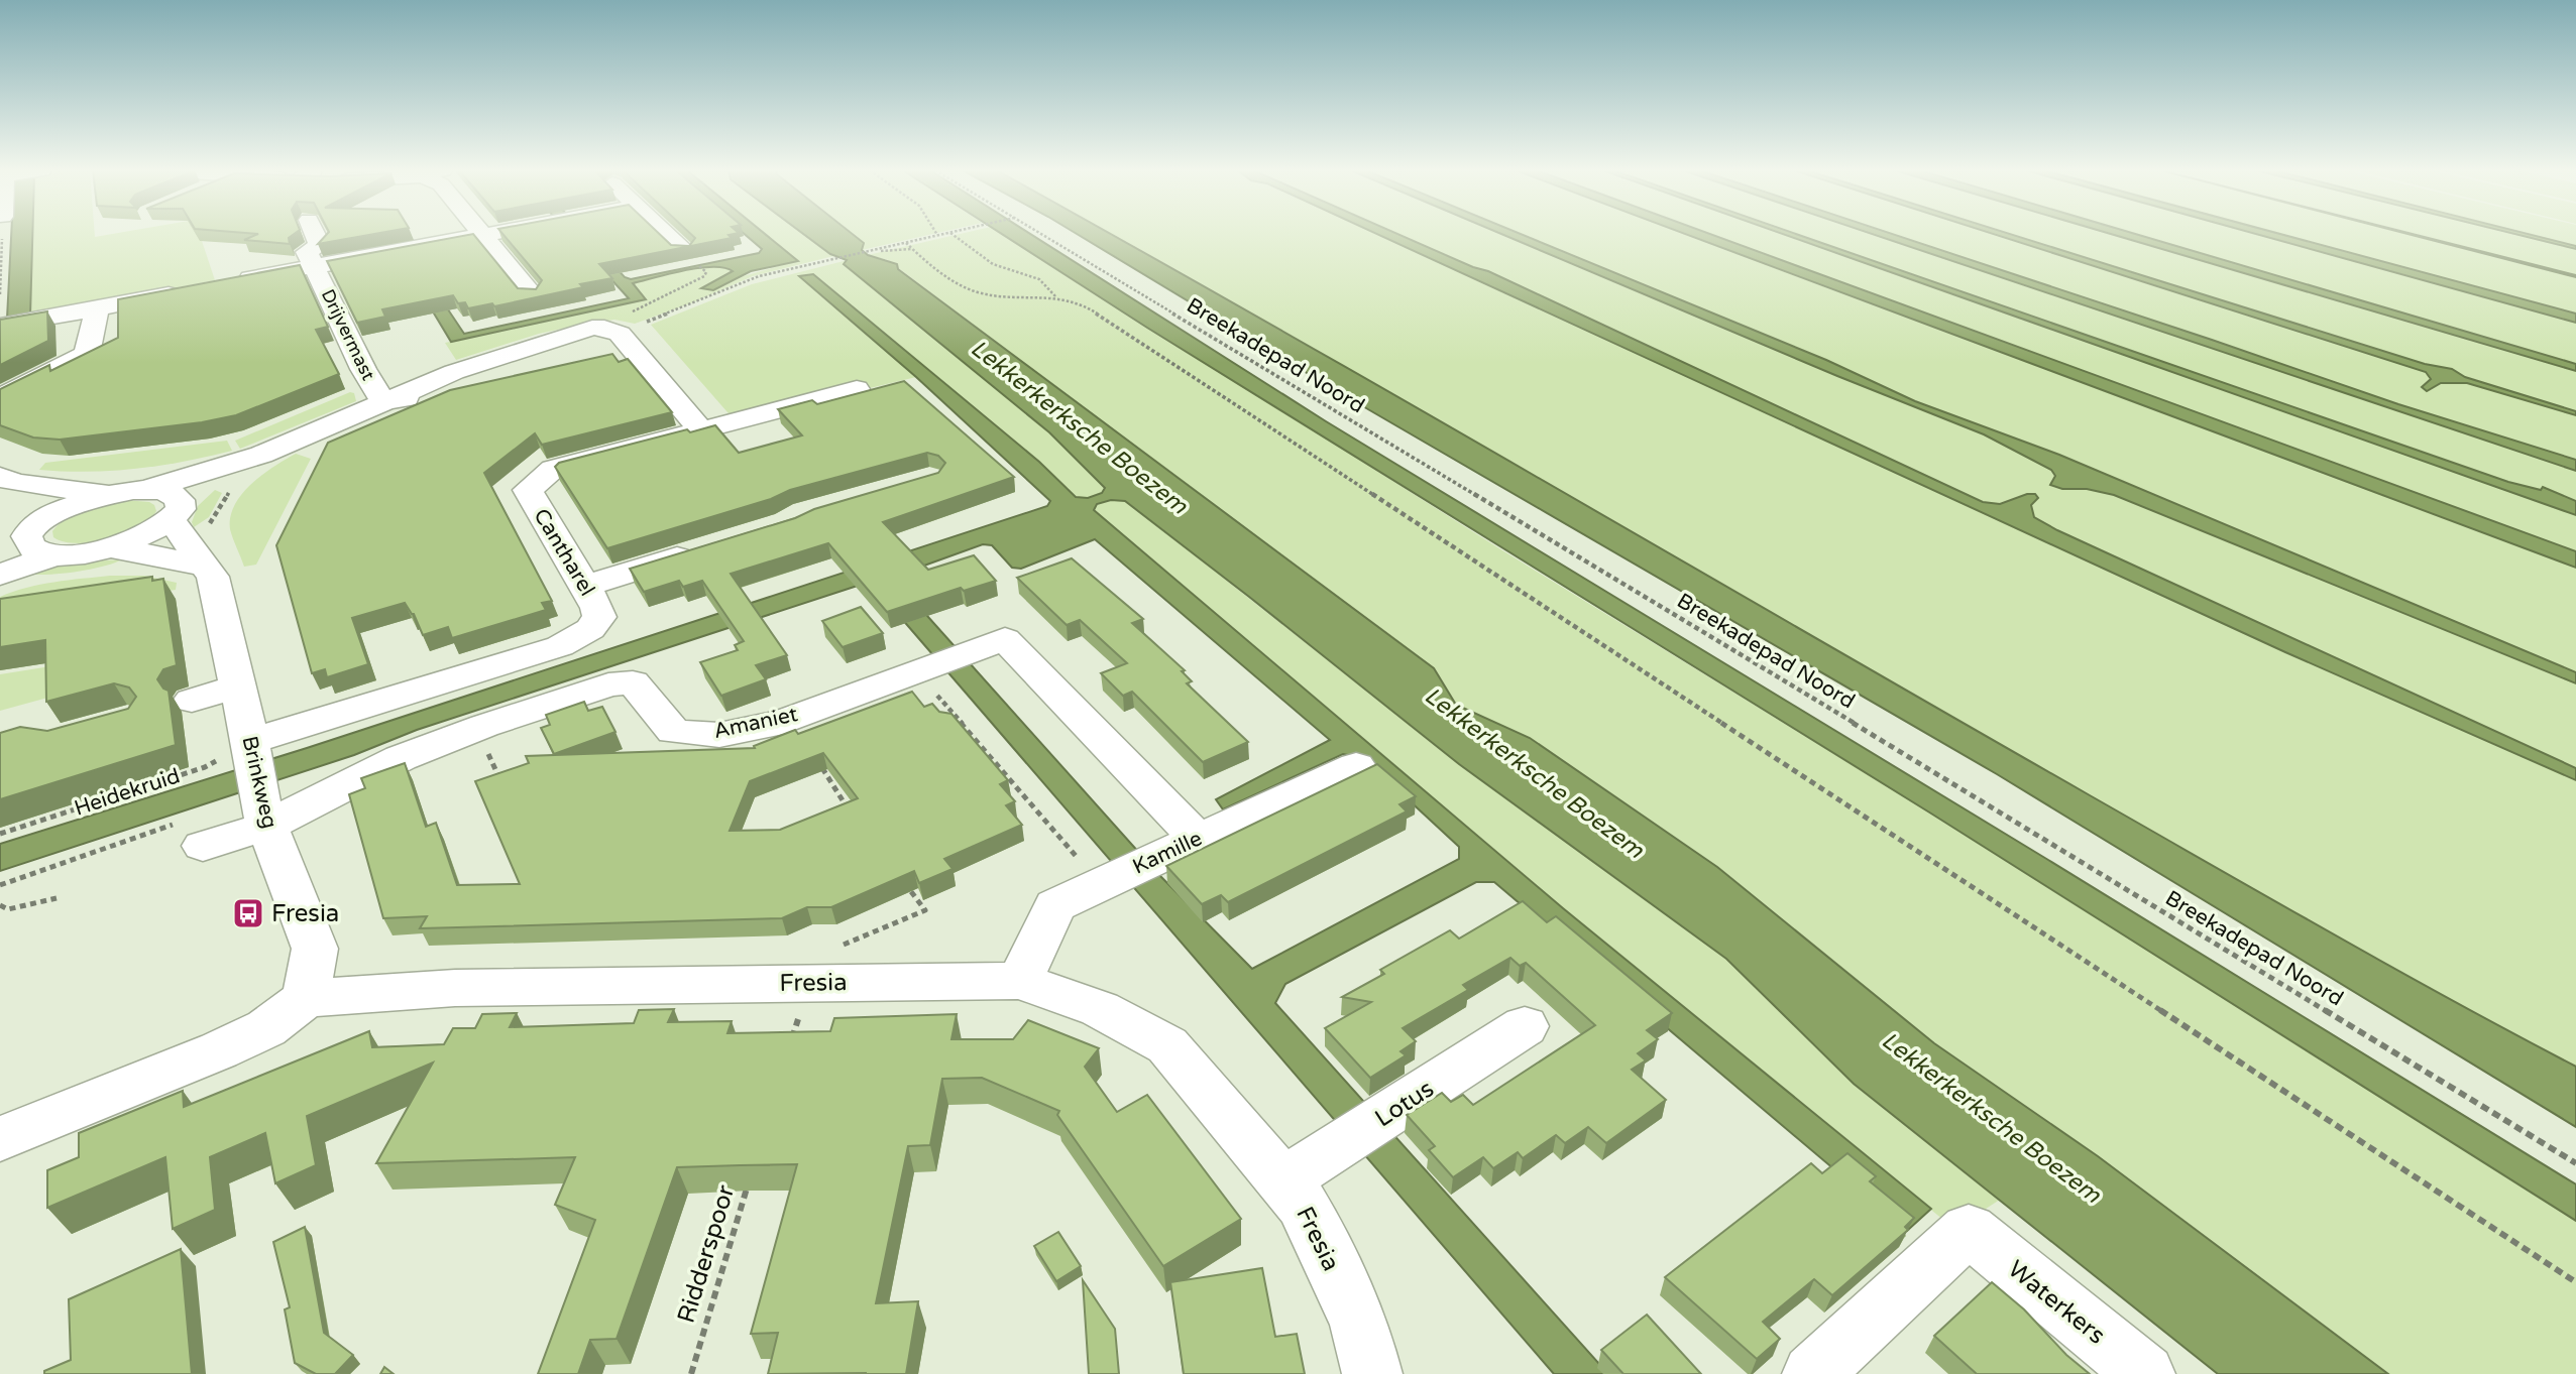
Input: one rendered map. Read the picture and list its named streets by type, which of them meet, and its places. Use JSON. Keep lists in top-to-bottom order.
{
  "streets": {
    "street": [
      "Drijvermast",
      "Cantharel",
      "Amaniet",
      "Brinkweg",
      "Kamille",
      "Fresia",
      "Lotus",
      "Waterkers"
    ],
    "path": ["Breekadepad Noord", "Heidekruid", "Ridderspoor"]
  },
  "crossings": [
    ["Cantharel", "Amaniet"],
    ["Cantharel", "Brinkweg"],
    ["Cantharel", "Heidekruid"],
    ["Amaniet", "Brinkweg"],
    ["Amaniet", "Heidekruid"],
    ["Amaniet", "Kamille"],
    ["Brinkweg", "Heidekruid"],
    ["Brinkweg", "Fresia"],
    ["Kamille", "Fresia"],
    ["Fresia", "Lotus"]
  ],
  "water": ["Lekkerkerksche Boezem"],
  "places": {
    "bus stop": ["Fresia"]
  }
}
